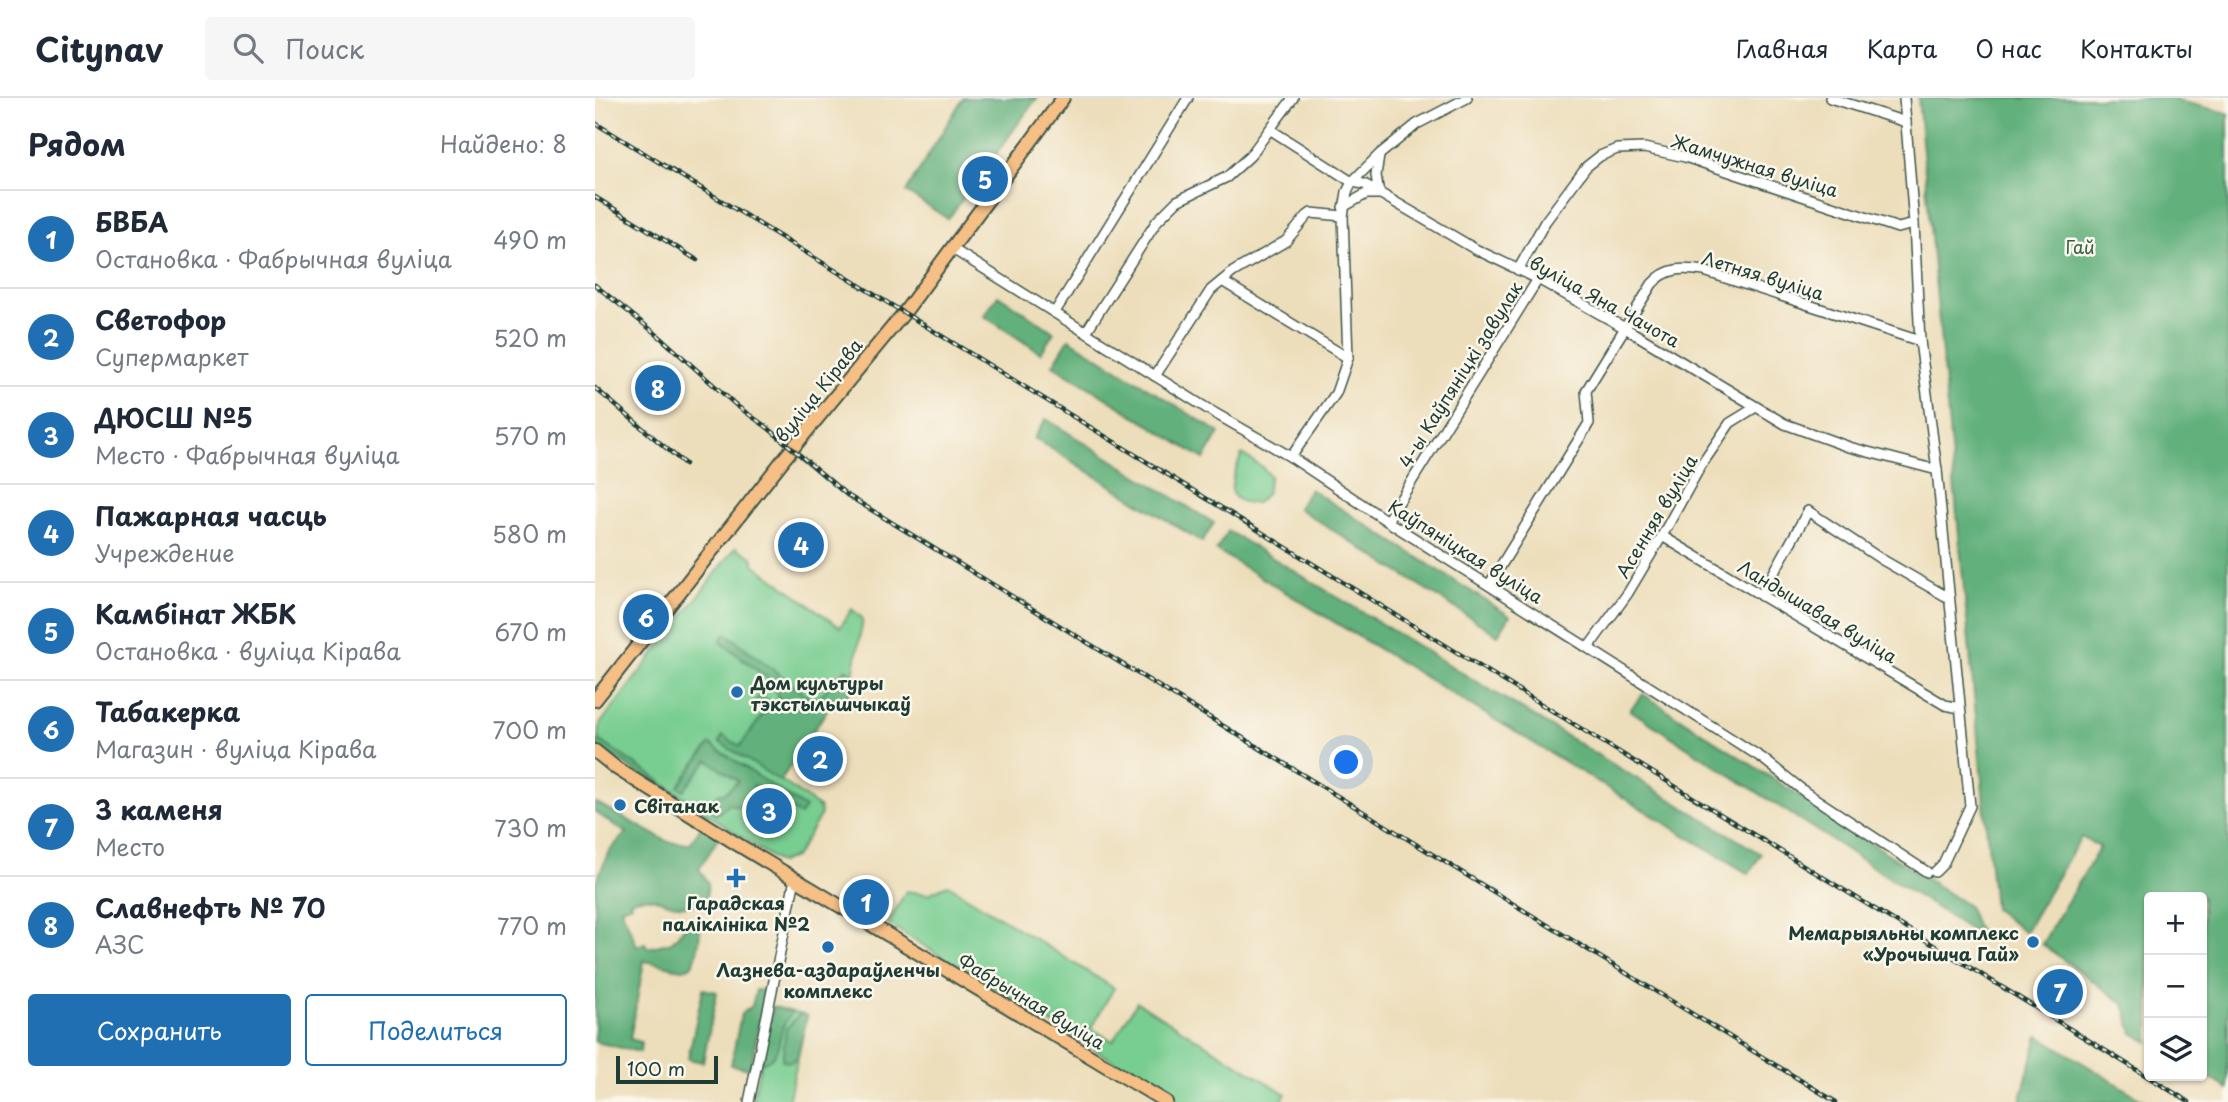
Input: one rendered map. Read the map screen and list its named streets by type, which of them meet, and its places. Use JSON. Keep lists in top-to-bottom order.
{
  "streets": {
    "main road": ["вуліца Кірава", "Фабрычная вуліца"],
    "street": [
      "Жамчужная вуліца",
      "Летняя вуліца",
      "вуліца Яна Чачота",
      "4-ы Каўпяніцкі завулак",
      "Асенняя вуліца",
      "Каўпяніцкая вуліца",
      "Ландышавая вуліца"
    ]
  },
  "crossings": [
    ["Жамчужная вуліца", "вуліца Яна Чачота"],
    ["Летняя вуліца", "вуліца Яна Чачота"],
    ["Летняя вуліца", "Каўпяніцкая вуліца"],
    ["вуліца Яна Чачота", "4-ы Каўпяніцкі завулак"],
    ["вуліца Яна Чачота", "Асенняя вуліца"],
    ["4-ы Каўпяніцкі завулак", "Каўпяніцкая вуліца"],
    ["вуліца Кірава", "Каўпяніцкая вуліца"],
    ["Асенняя вуліца", "Каўпяніцкая вуліца"],
    ["Асенняя вуліца", "Ландышавая вуліца"],
    ["Каўпяніцкая вуліца", "Ландышавая вуліца"]
  ],
  "parks": ["Гай"],
  "places": {
    "other": [
      "Дом культуры тэкстыльшчыкаў",
      "Світанак",
      "Мемарыяльны комплекс «Урочышча Гай»",
      "Лазнева-аздараўленчы комплекс"
    ],
    "health": ["Гарадская паліклініка №2"]
  },
  "scale_bar": "100 m",
  "page": {
    "header": "Citynav",
    "search": "Поиск",
    "nav": [
      "Главная",
      "Карта",
      "О нас",
      "Контакты"
    ],
    "heading": ["Рядом", "Найдено: 8"],
    "pins": [
      "5",
      "8",
      "4",
      "6",
      "2",
      "3",
      "1",
      "7"
    ],
    "list": [
      {
        "mark": "1",
        "name": "БВБА",
        "note": "Остановка · Фабрычная вуліца",
        "value": "490 m"
      },
      {
        "mark": "2",
        "name": "Светофор",
        "note": "Супермаркет",
        "value": "520 m"
      },
      {
        "mark": "3",
        "name": "ДЮСШ №5",
        "note": "Место · Фабрычная вуліца",
        "value": "570 m"
      },
      {
        "mark": "4",
        "name": "Пажарная часць",
        "note": "Учреждение",
        "value": "580 m"
      },
      {
        "mark": "5",
        "name": "Камбінат ЖБК",
        "note": "Остановка · вуліца Кірава",
        "value": "670 m"
      },
      {
        "mark": "6",
        "name": "Табакерка",
        "note": "Магазин · вуліца Кірава",
        "value": "700 m"
      },
      {
        "mark": "7",
        "name": "3 каменя",
        "note": "Место",
        "value": "730 m"
      },
      {
        "mark": "8",
        "name": "Славнефть № 70",
        "note": "АЗС",
        "value": "770 m"
      }
    ],
    "map_buttons": ["+", "−"],
    "buttons": ["Сохранить", "Поделиться"],
    "scale": "100 m"
  }
}
